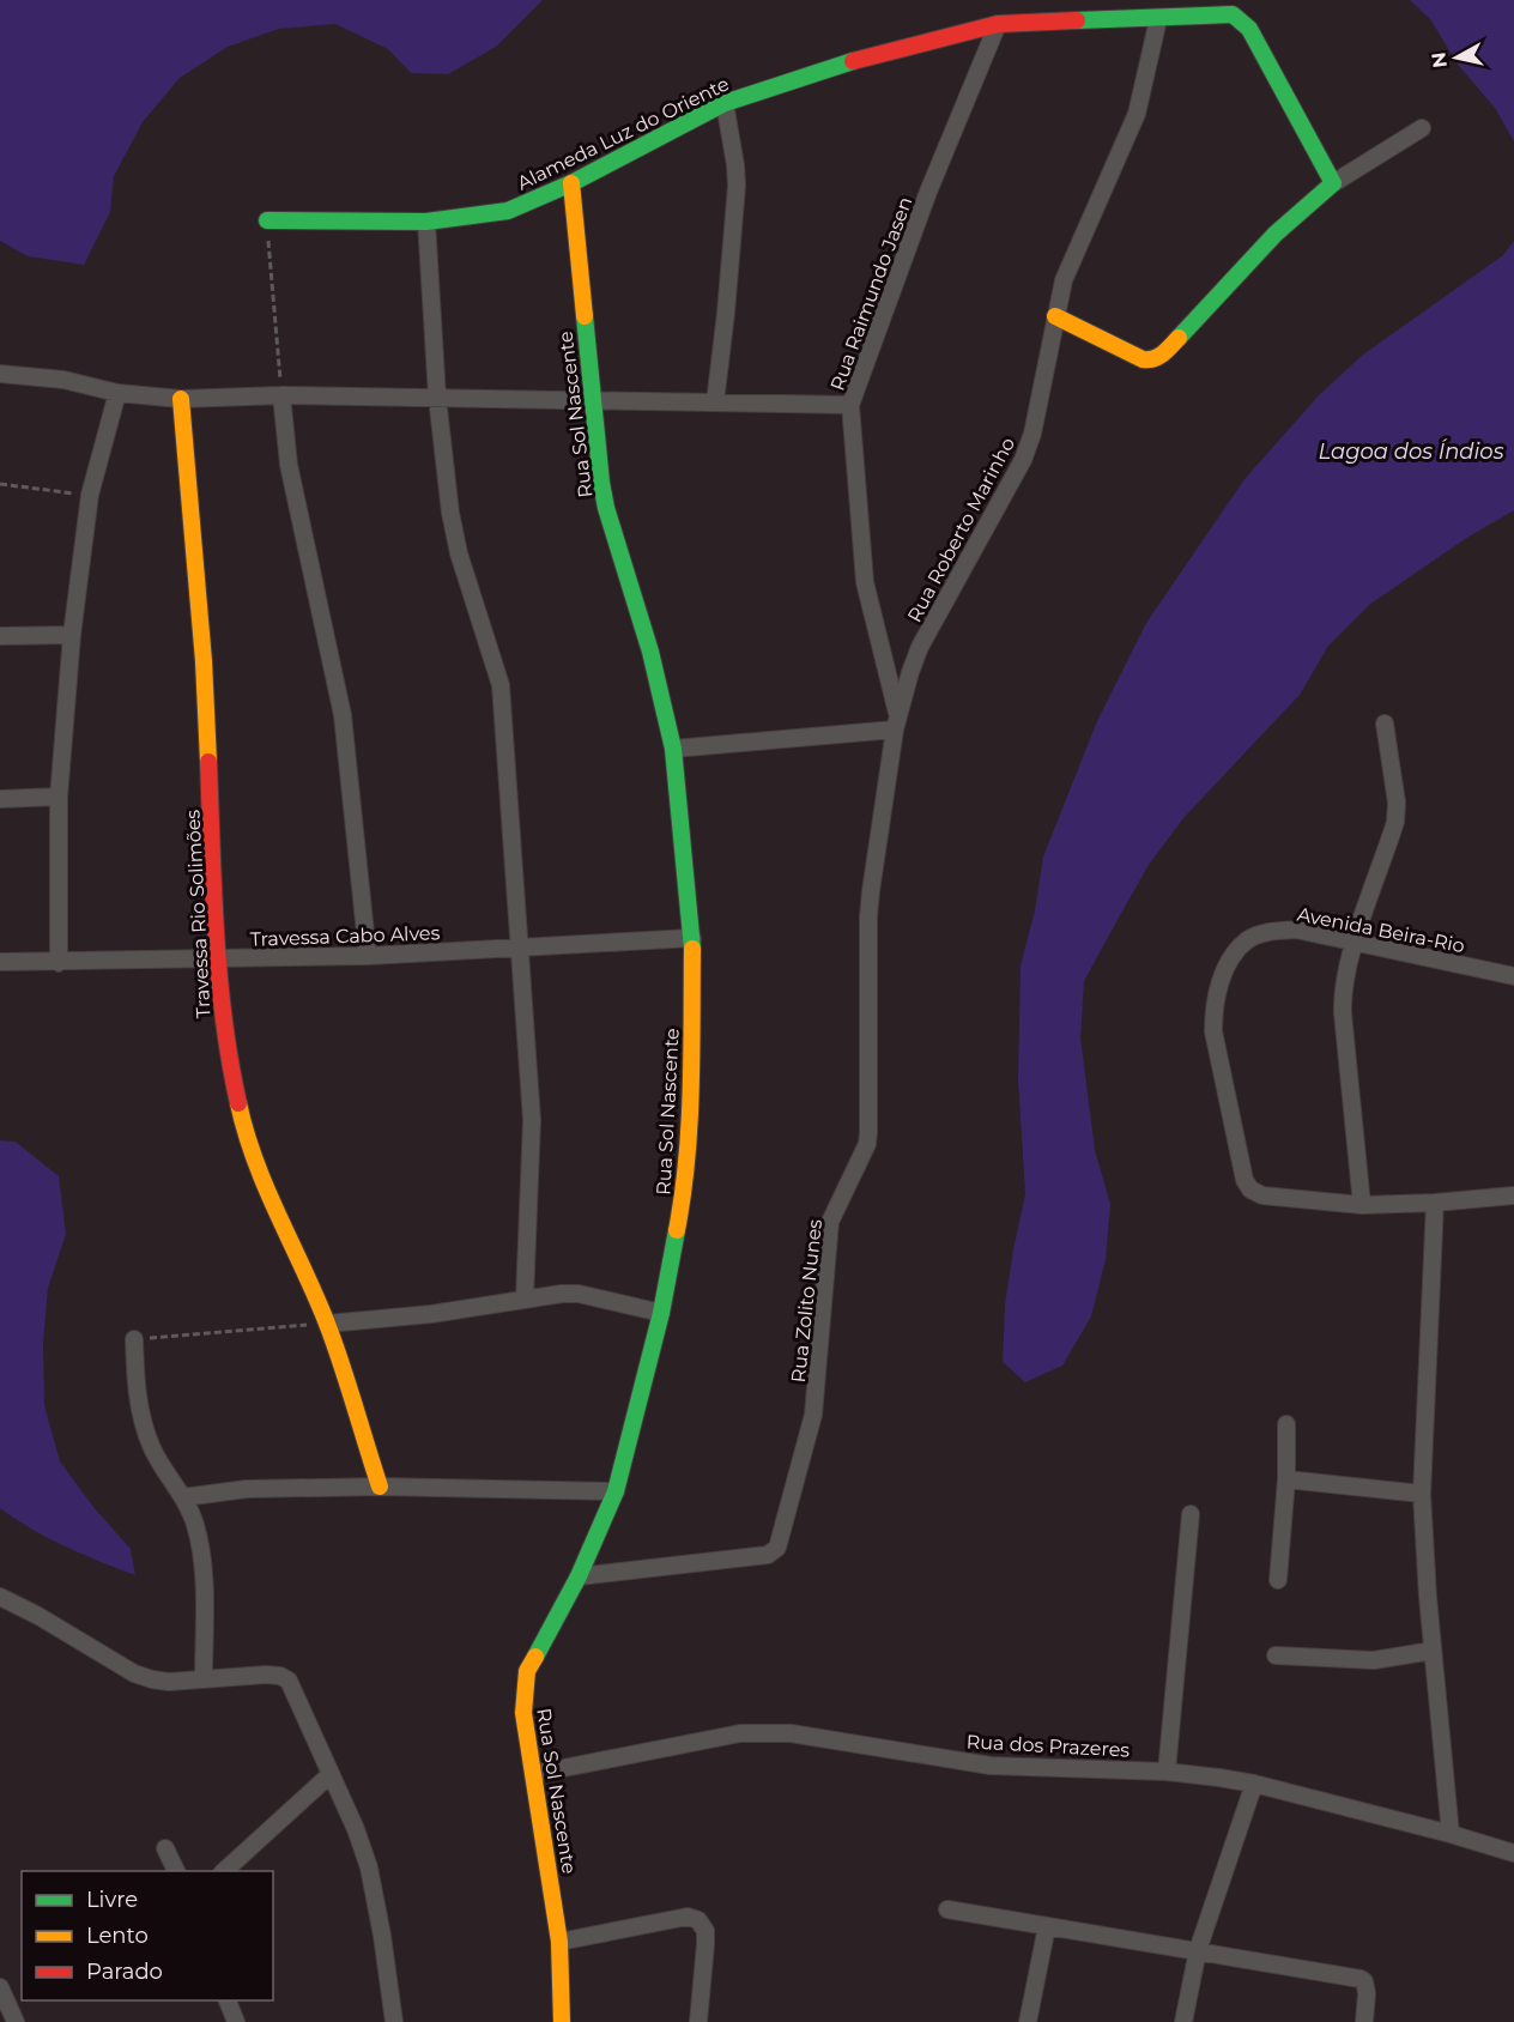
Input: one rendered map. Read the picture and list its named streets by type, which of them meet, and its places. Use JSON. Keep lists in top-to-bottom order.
{
  "streets": {
    "street": [
      "Alameda Luz do Oriente",
      "Rua Raimundo Jasen",
      "Rua Sol Nascente",
      "Rua Roberto Marinho",
      "Travessa Rio Solimões",
      "Avenida Beira-Rio",
      "Travessa Cabo Alves",
      "Rua Zolito Nunes",
      "Rua dos Prazeres"
    ]
  },
  "crossings": [
    ["Alameda Luz do Oriente", "Rua Raimundo Jasen"],
    ["Alameda Luz do Oriente", "Rua Sol Nascente"],
    ["Alameda Luz do Oriente", "Rua Roberto Marinho"],
    ["Rua Raimundo Jasen", "Rua Roberto Marinho"],
    ["Rua Raimundo Jasen", "Rua Zolito Nunes"],
    ["Rua Sol Nascente", "Travessa Cabo Alves"],
    ["Rua Sol Nascente", "Rua Zolito Nunes"],
    ["Rua Sol Nascente", "Rua dos Prazeres"],
    ["Rua Roberto Marinho", "Rua Zolito Nunes"],
    ["Travessa Rio Solimões", "Travessa Cabo Alves"]
  ],
  "water": ["Lagoa dos Índios"],
  "legend": ["Livre", "Lento", "Parado"],
  "north": "left"
}
